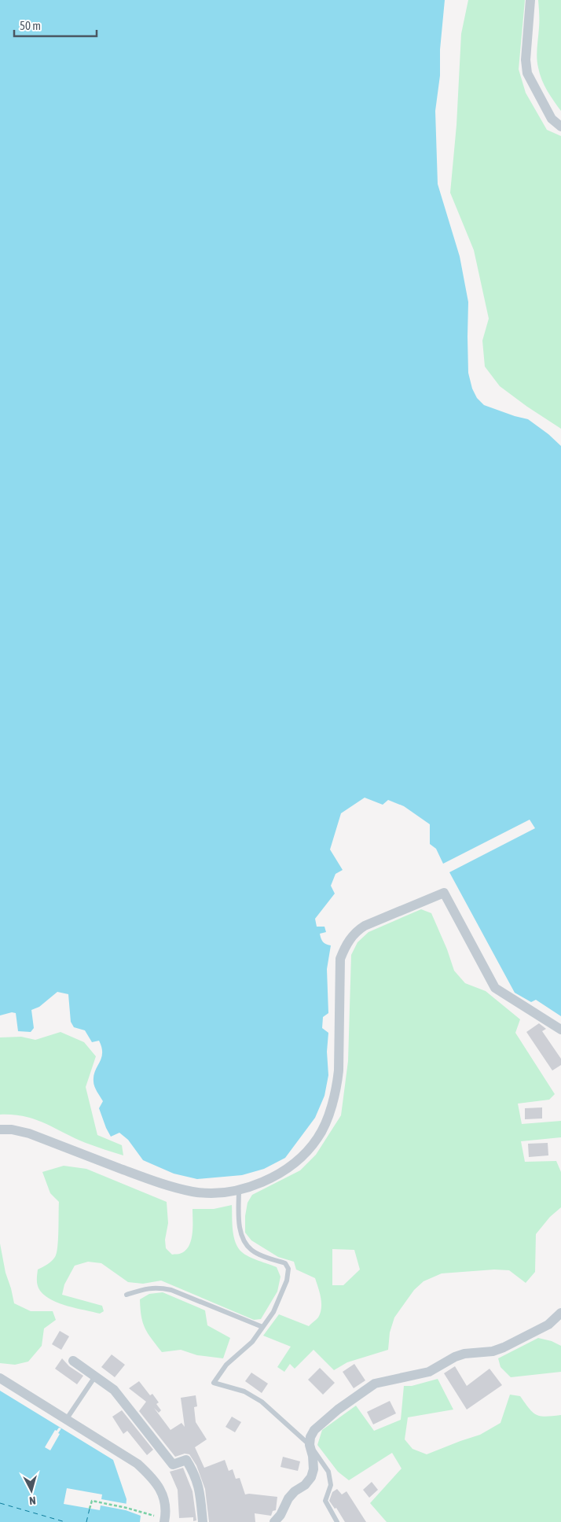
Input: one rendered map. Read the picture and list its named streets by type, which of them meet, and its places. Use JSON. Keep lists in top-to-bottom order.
{
  "scale_bar": "50 m",
  "north": "bottom"
}
